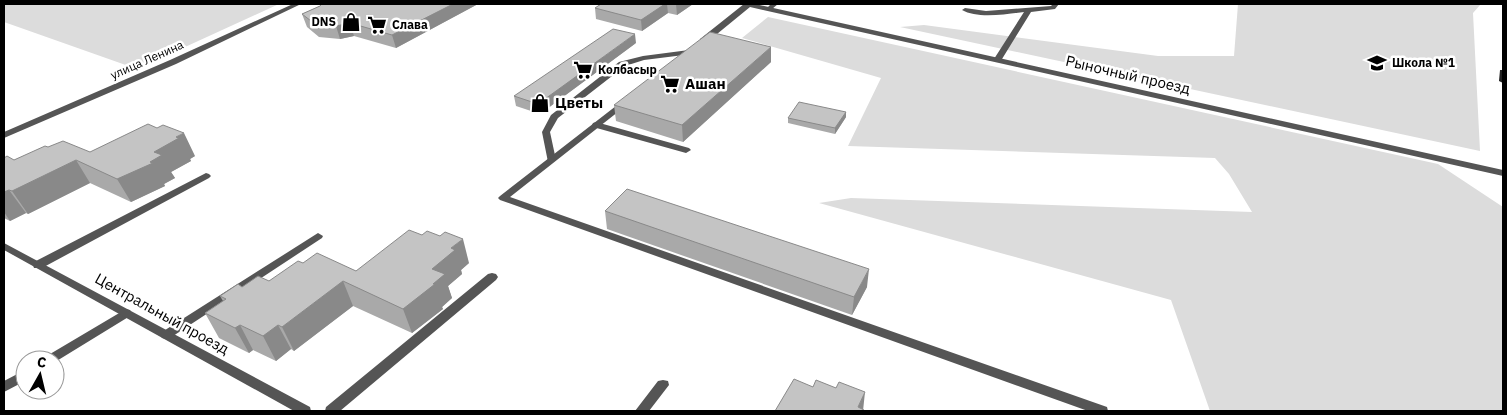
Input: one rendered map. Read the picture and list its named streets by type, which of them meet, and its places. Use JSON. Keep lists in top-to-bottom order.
{
  "streets": {
    "street": ["улица Ленина", "Рыночный проезд", "Центральный проезд"]
  },
  "places": {
    "shop": ["DNS", "Цветы"],
    "supermarket": ["Слава", "Колбасыр", "Ашан"],
    "school or university": ["Школа №1"]
  },
  "north": "top"
}
